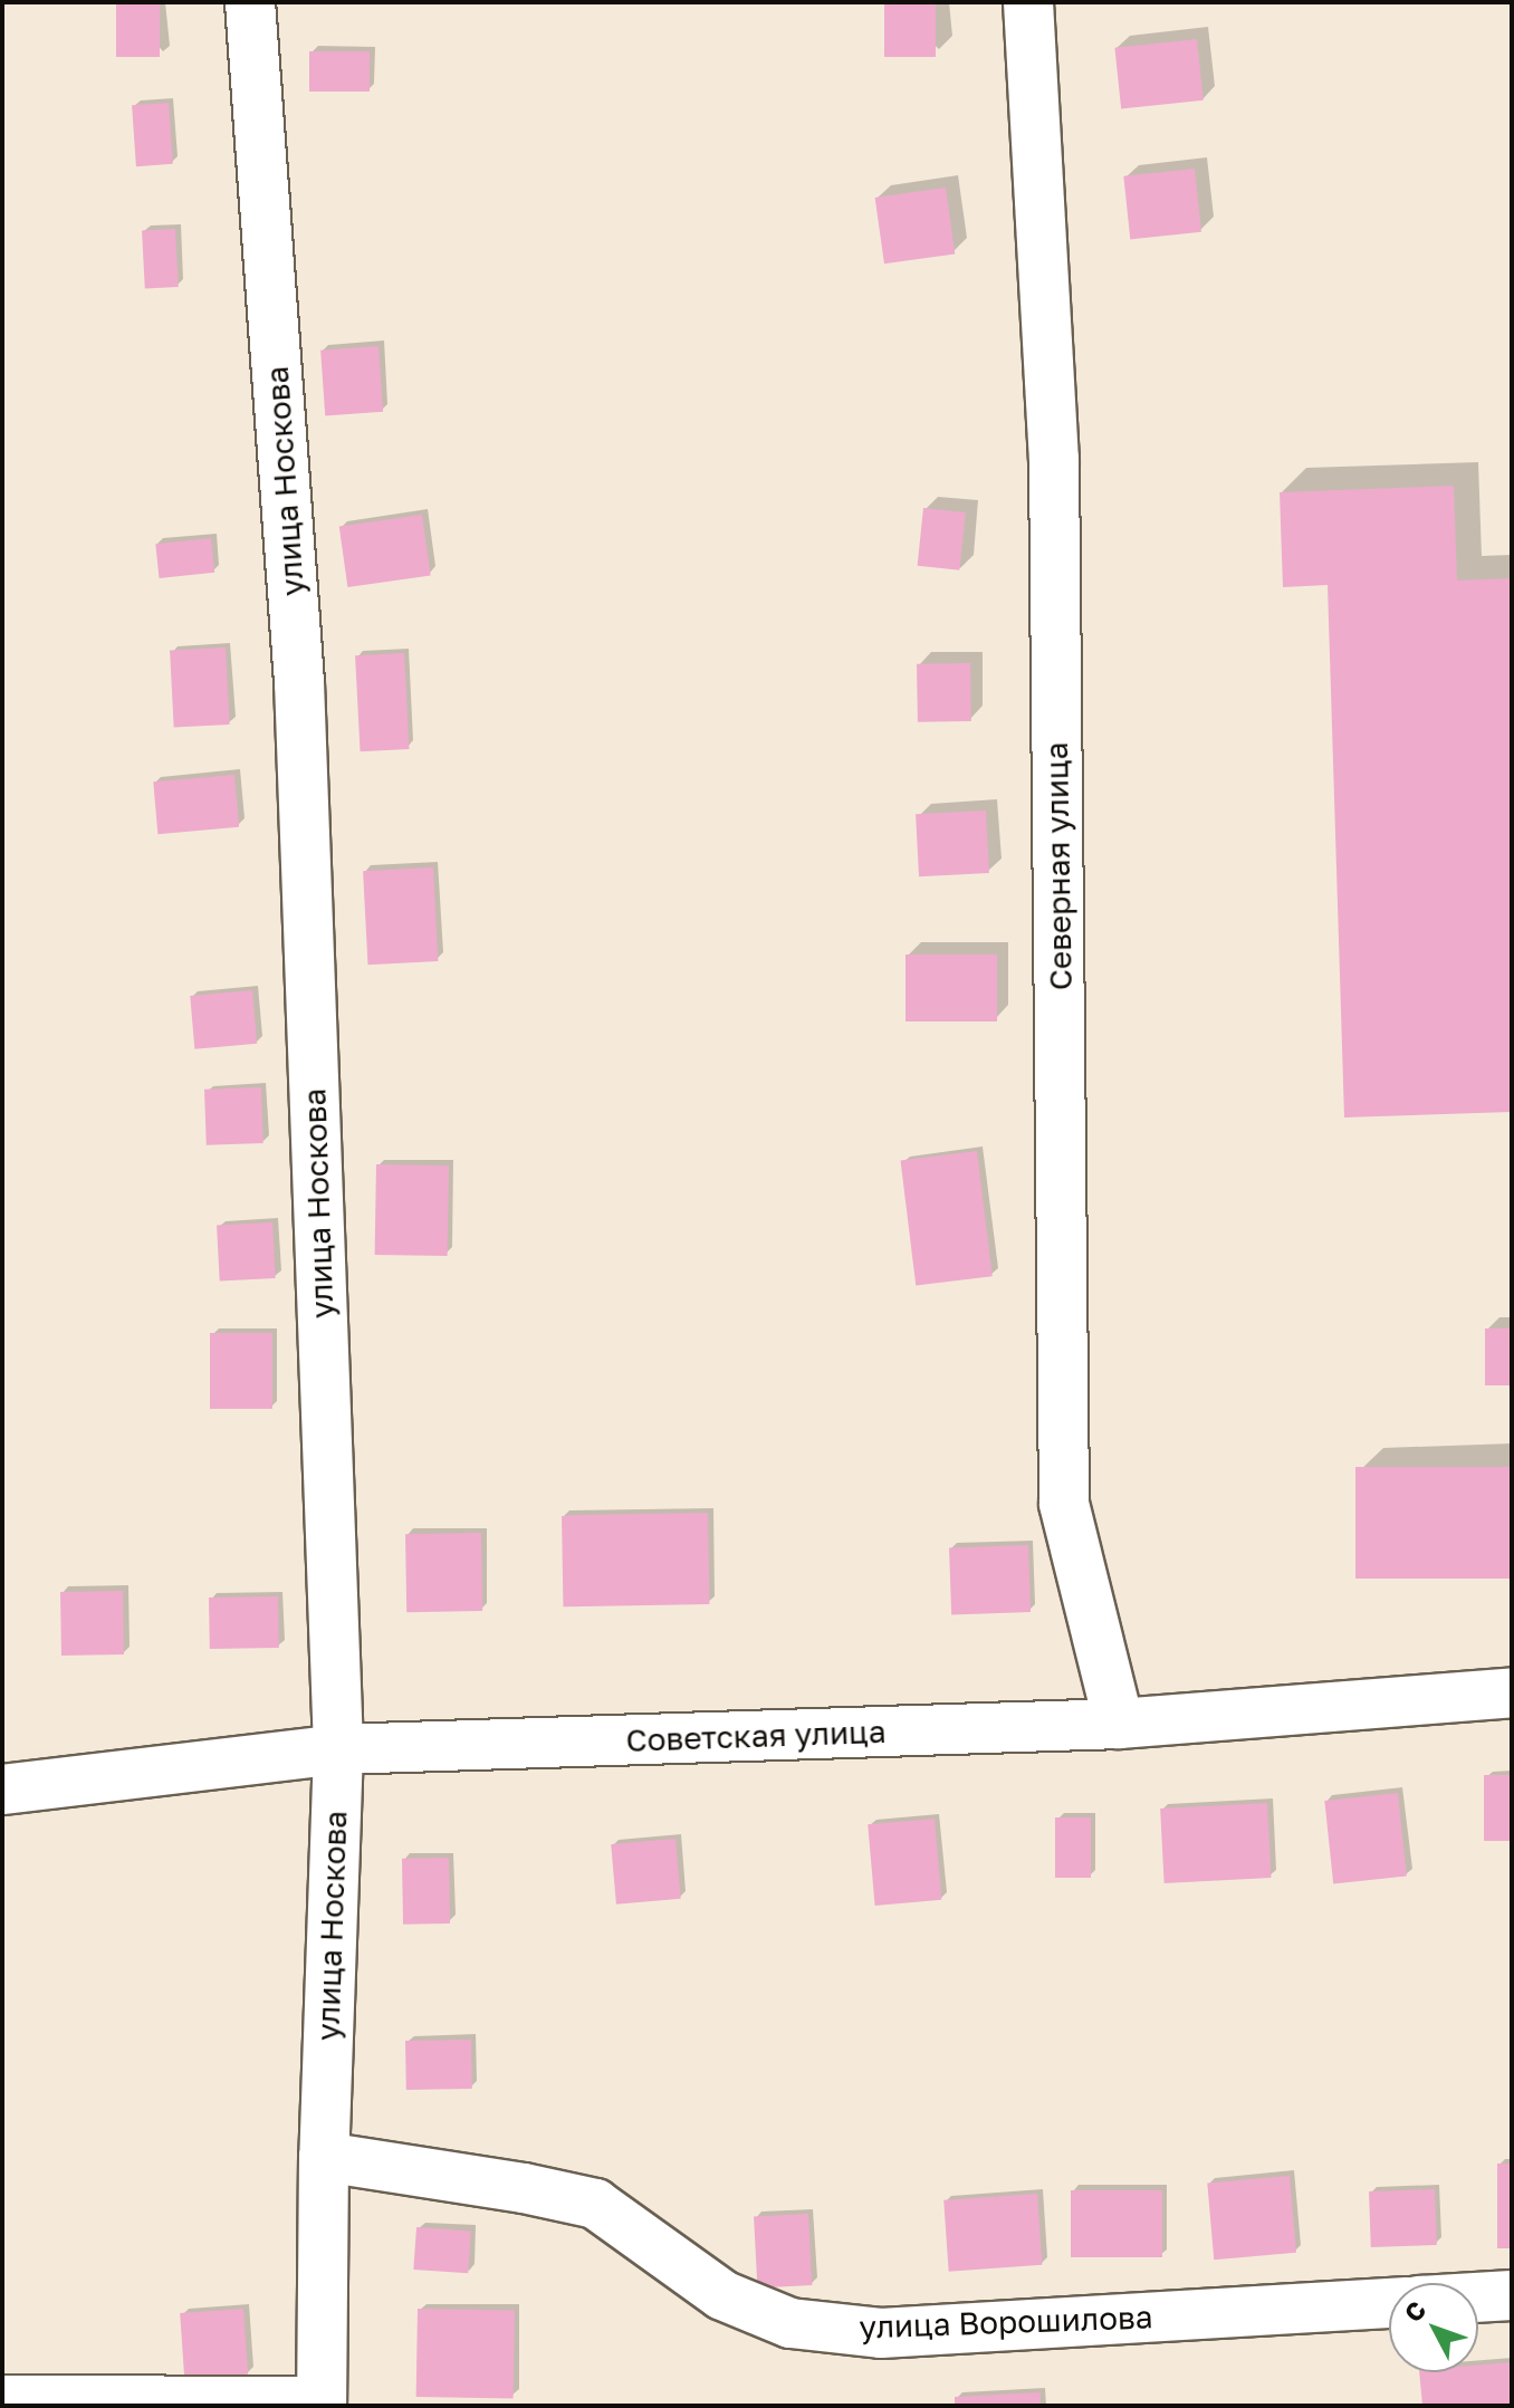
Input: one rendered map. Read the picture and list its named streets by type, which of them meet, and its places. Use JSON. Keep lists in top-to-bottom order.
{
  "streets": {
    "street": [
      "улица Носкова",
      "Северная улица",
      "Советская улица",
      "улица Ворошилова"
    ]
  },
  "crossings": [
    ["улица Носкова", "Советская улица"],
    ["улица Носкова", "улица Ворошилова"],
    ["Северная улица", "Советская улица"]
  ],
  "north": "top left"
}
